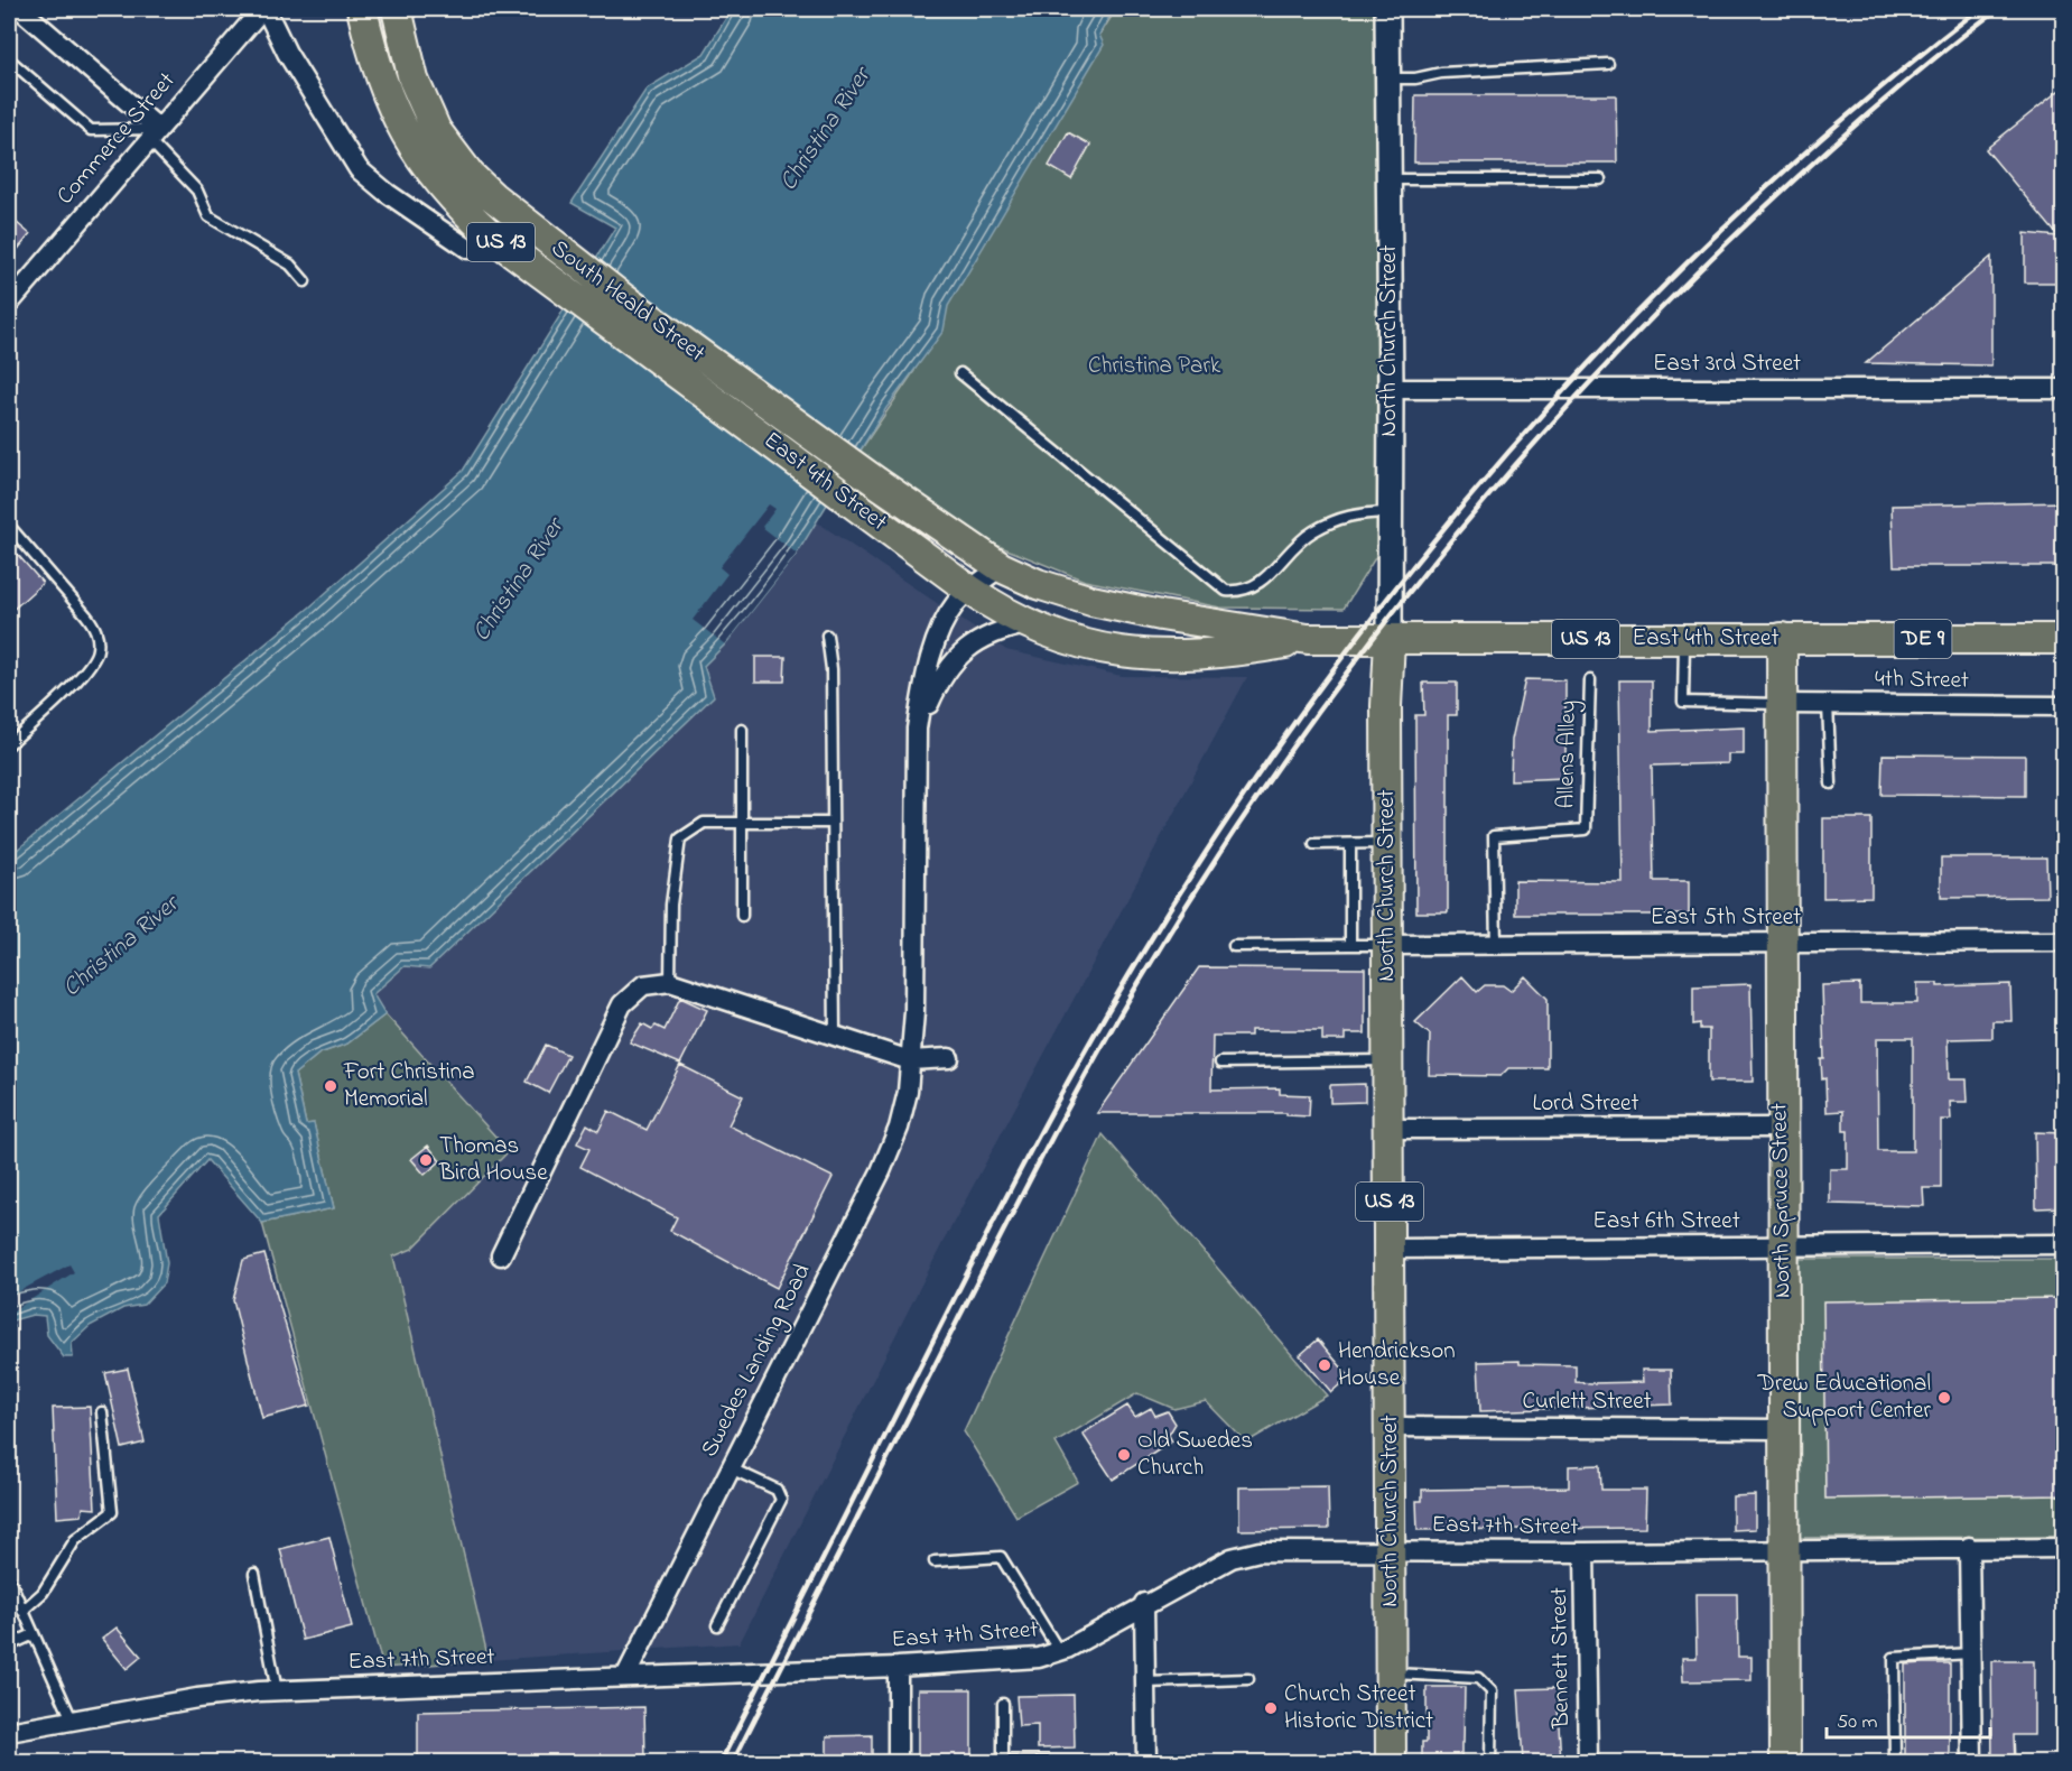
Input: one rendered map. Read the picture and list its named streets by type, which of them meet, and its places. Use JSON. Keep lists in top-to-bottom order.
{
  "streets": {
    "main road": [
      "US 13",
      "South Heald Street",
      "North Church Street",
      "East 4th Street",
      "DE 9",
      "North Spruce Street"
    ],
    "street": [
      "Commerce Street",
      "East 3rd Street",
      "4th Street",
      "East 5th Street",
      "Lord Street",
      "East 6th Street",
      "Swedes Landing Road",
      "Curlett Street",
      "East 7th Street",
      "Bennett Street"
    ],
    "lane": ["Allens Alley"]
  },
  "crossings": [
    ["South Heald Street", "East 4th Street"],
    ["North Church Street", "East 3rd Street"],
    ["North Church Street", "East 4th Street"],
    ["North Church Street", "East 5th Street"],
    ["North Church Street", "Lord Street"],
    ["North Church Street", "East 6th Street"],
    ["North Church Street", "Curlett Street"],
    ["North Church Street", "East 7th Street"],
    ["East 4th Street", "North Spruce Street"],
    ["East 4th Street", "Swedes Landing Road"],
    ["4th Street", "North Spruce Street"],
    ["Allens Alley", "East 5th Street"],
    ["East 5th Street", "North Spruce Street"],
    ["Lord Street", "North Spruce Street"],
    ["North Spruce Street", "East 6th Street"],
    ["North Spruce Street", "Curlett Street"],
    ["North Spruce Street", "East 7th Street"],
    ["Swedes Landing Road", "East 7th Street"],
    ["East 7th Street", "Bennett Street"]
  ],
  "water": ["Christina River"],
  "parks": ["Christina Park"],
  "places": [
    "Fort Christina Memorial",
    "Thomas Bird House",
    "Hendrickson House",
    "Drew Educational Support Center",
    "Old Swedes Church",
    "Church Street Historic District"
  ],
  "scale_bar": "50 m"
}
